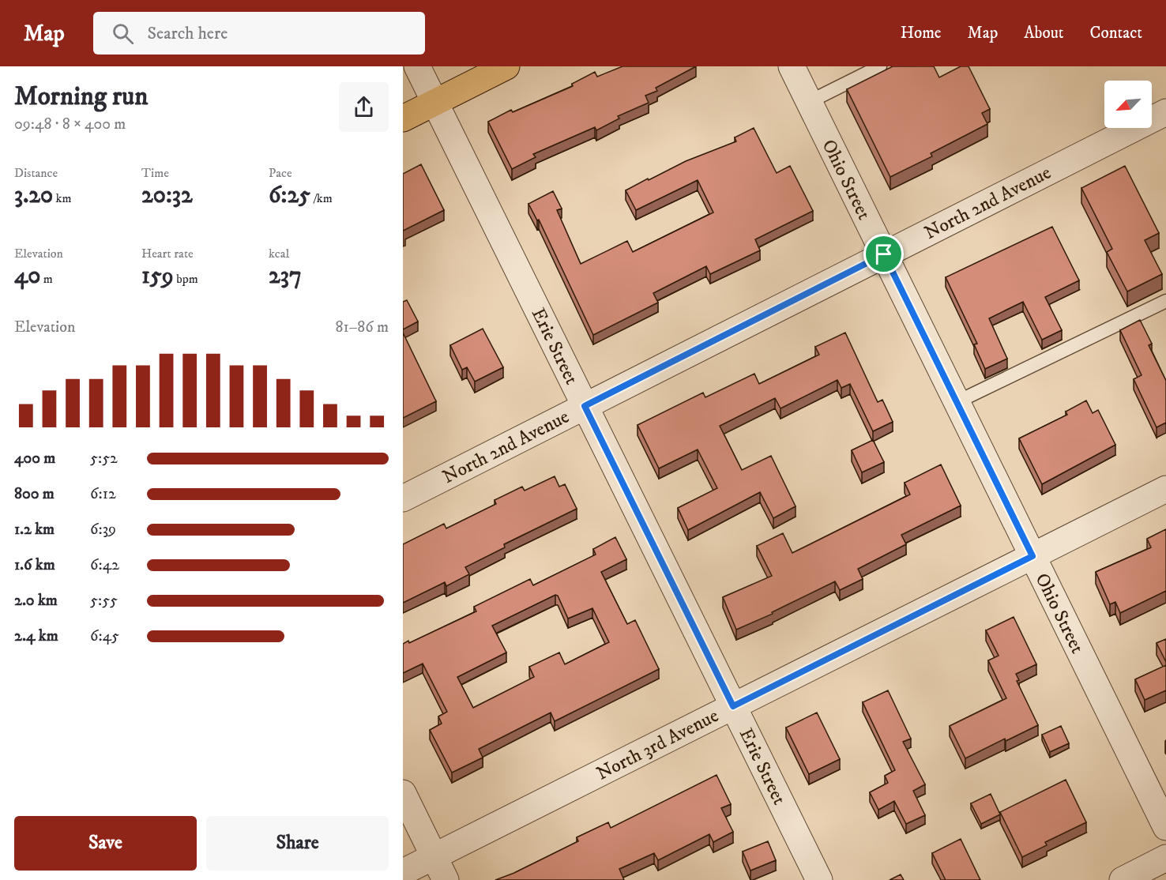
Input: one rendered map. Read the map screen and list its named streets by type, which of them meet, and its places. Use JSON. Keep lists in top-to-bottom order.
{
  "streets": {
    "street": [
      "Ohio Street",
      "North 2nd Avenue",
      "Erie Street",
      "North 3rd Avenue"
    ]
  },
  "crossings": [
    ["Ohio Street", "North 2nd Avenue"],
    ["Ohio Street", "North 3rd Avenue"],
    ["North 2nd Avenue", "Erie Street"],
    ["Erie Street", "North 3rd Avenue"]
  ],
  "north": "bottom left",
  "page": {
    "header": "Map",
    "search": "Search here",
    "nav": [
      "Home",
      "Map",
      "About",
      "Contact"
    ],
    "heading": ["Morning run", "09:48 · 8 × 400 m"],
    "stats": [
      ["Distance", "3.20 km"],
      ["Time", "20:32"],
      ["Pace", "6:25 /km"],
      ["Elevation", "40 m"],
      ["Heart rate", "159 bpm"],
      ["kcal", "237"]
    ],
    "chart": ["Elevation", "81–86 m"],
    "list": [
      {
        "name": "400 m",
        "note": "5:52"
      },
      {
        "name": "800 m",
        "note": "6:12"
      },
      {
        "name": "1.2 km",
        "note": "6:39"
      },
      {
        "name": "1.6 km",
        "note": "6:42"
      },
      {
        "name": "2.0 km",
        "note": "5:55"
      },
      {
        "name": "2.4 km",
        "note": "6:45"
      }
    ],
    "buttons": ["Save", "Share"]
  }
}
